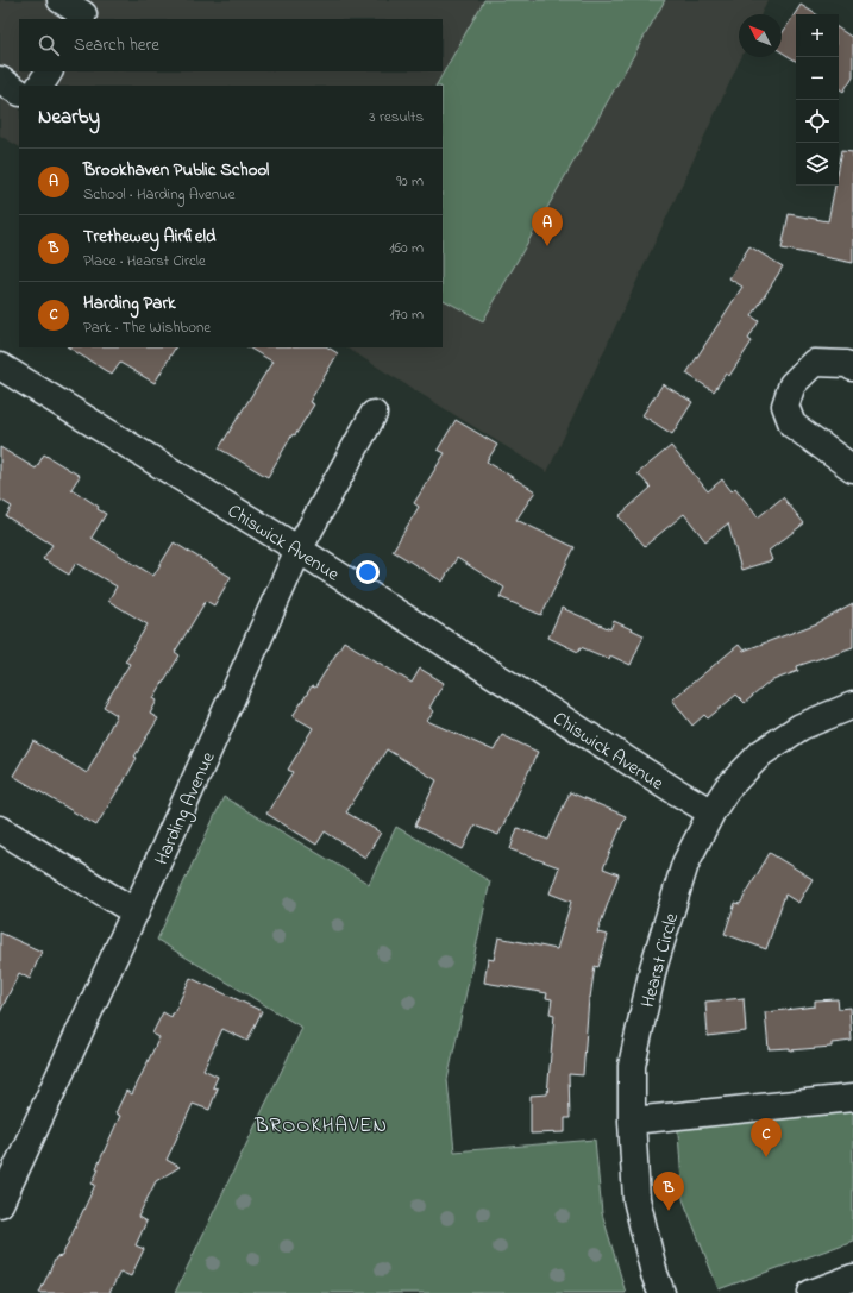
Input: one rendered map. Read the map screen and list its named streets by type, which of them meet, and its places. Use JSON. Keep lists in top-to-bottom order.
{
  "streets": {
    "street": ["Chiswick Avenue", "Harding Avenue", "Hearst Circle"]
  },
  "crossings": [
    ["Chiswick Avenue", "Harding Avenue"],
    ["Chiswick Avenue", "Hearst Circle"]
  ],
  "districts": ["BROOKHAVEN"],
  "north": "top left",
  "page": {
    "map_buttons": ["+", "−"],
    "search": "Search here",
    "heading": ["Nearby", "3 results"],
    "list": [
      {
        "mark": "A",
        "name": "Brookhaven Public School",
        "note": "School · Harding Avenue",
        "value": "90 m"
      },
      {
        "mark": "B",
        "name": "Trethewey Airfield",
        "note": "Place · Hearst Circle",
        "value": "160 m"
      },
      {
        "mark": "C",
        "name": "Harding Park",
        "note": "Park · The Wishbone",
        "value": "170 m"
      }
    ],
    "pins": ["A", "C", "B"]
  }
}
